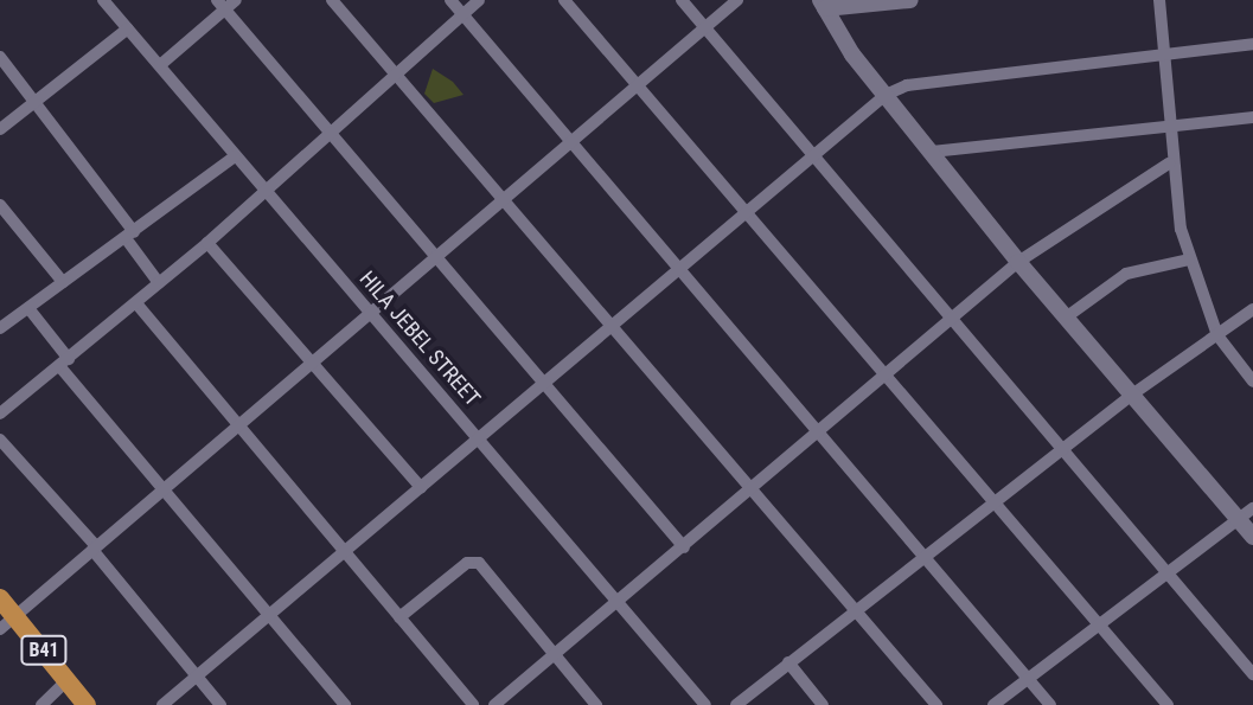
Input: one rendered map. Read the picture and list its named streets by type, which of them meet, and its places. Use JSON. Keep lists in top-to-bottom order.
{
  "streets": {
    "main road": ["B41"],
    "street": ["HILA JEBEL STREET"]
  }
}
